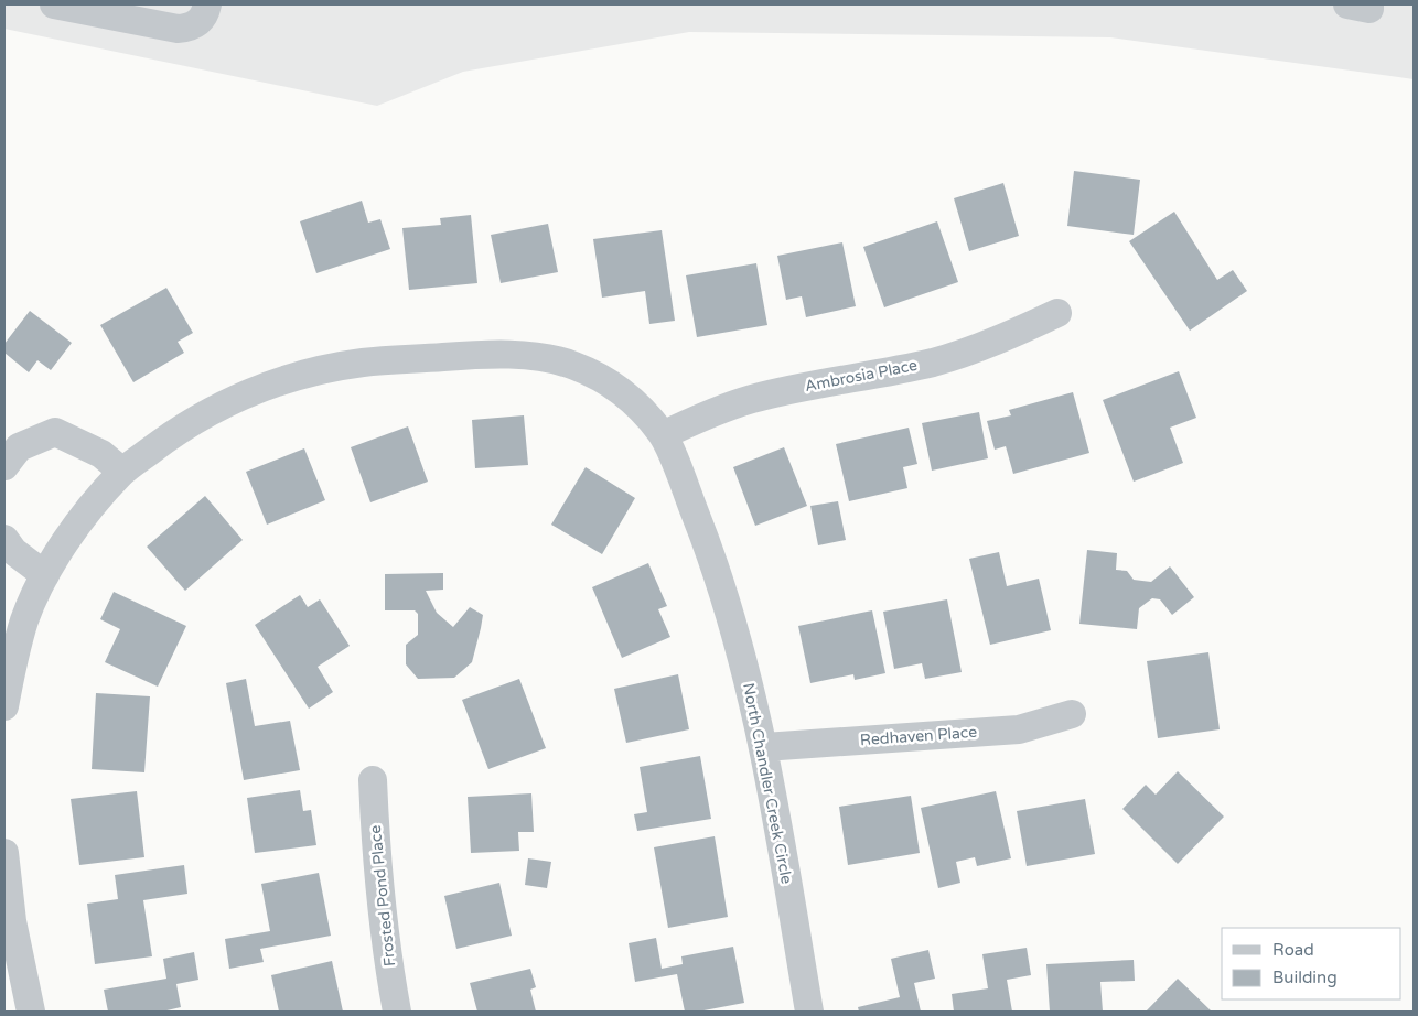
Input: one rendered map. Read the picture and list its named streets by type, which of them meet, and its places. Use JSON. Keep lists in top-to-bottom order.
{
  "streets": {
    "street": [
      "Ambrosia Place",
      "Redhaven Place",
      "North Chandler Creek Circle",
      "Frosted Pond Place"
    ]
  },
  "crossings": [
    ["Ambrosia Place", "North Chandler Creek Circle"],
    ["Redhaven Place", "North Chandler Creek Circle"]
  ],
  "legend": ["Road", "Building"]
}
